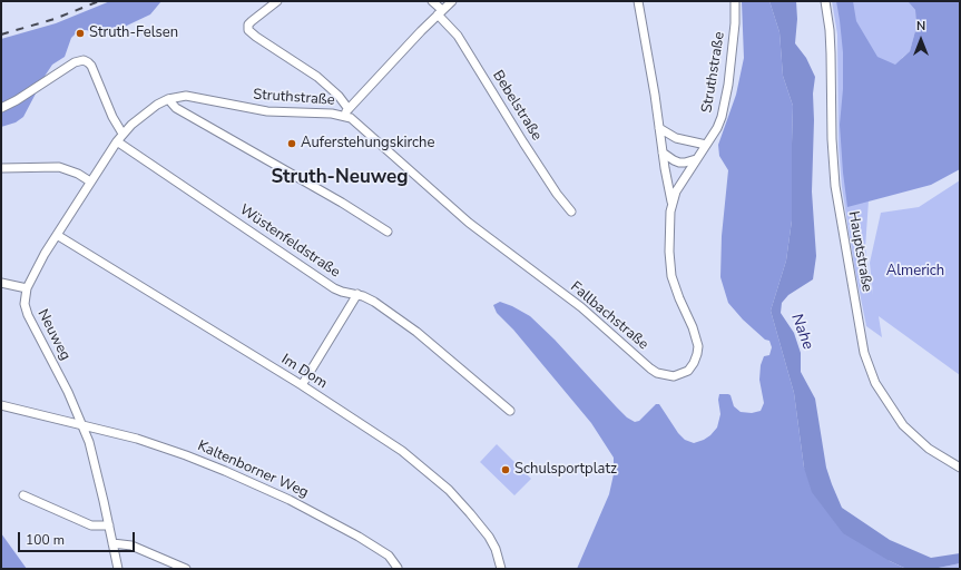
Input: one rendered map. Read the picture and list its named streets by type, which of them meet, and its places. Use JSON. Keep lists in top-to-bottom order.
{
  "streets": {
    "street": [
      "Struthstraße",
      "Bebelstraße",
      "Wüstenfeldstraße",
      "Hauptstraße",
      "Fallbachstraße",
      "Neuweg",
      "Im Dom",
      "Kaltenborner Weg"
    ]
  },
  "crossings": [
    ["Struthstraße", "Bebelstraße"],
    ["Struthstraße", "Fallbachstraße"],
    ["Struthstraße", "Neuweg"],
    ["Wüstenfeldstraße", "Neuweg"],
    ["Neuweg", "Im Dom"],
    ["Neuweg", "Kaltenborner Weg"]
  ],
  "districts": ["Struth-Neuweg"],
  "water": ["Nahe"],
  "parks": ["Almerich"],
  "places": ["Struth-Felsen", "Auferstehungskirche", "Schulsportplatz"],
  "scale_bar": "100 m",
  "north": "top"
}
